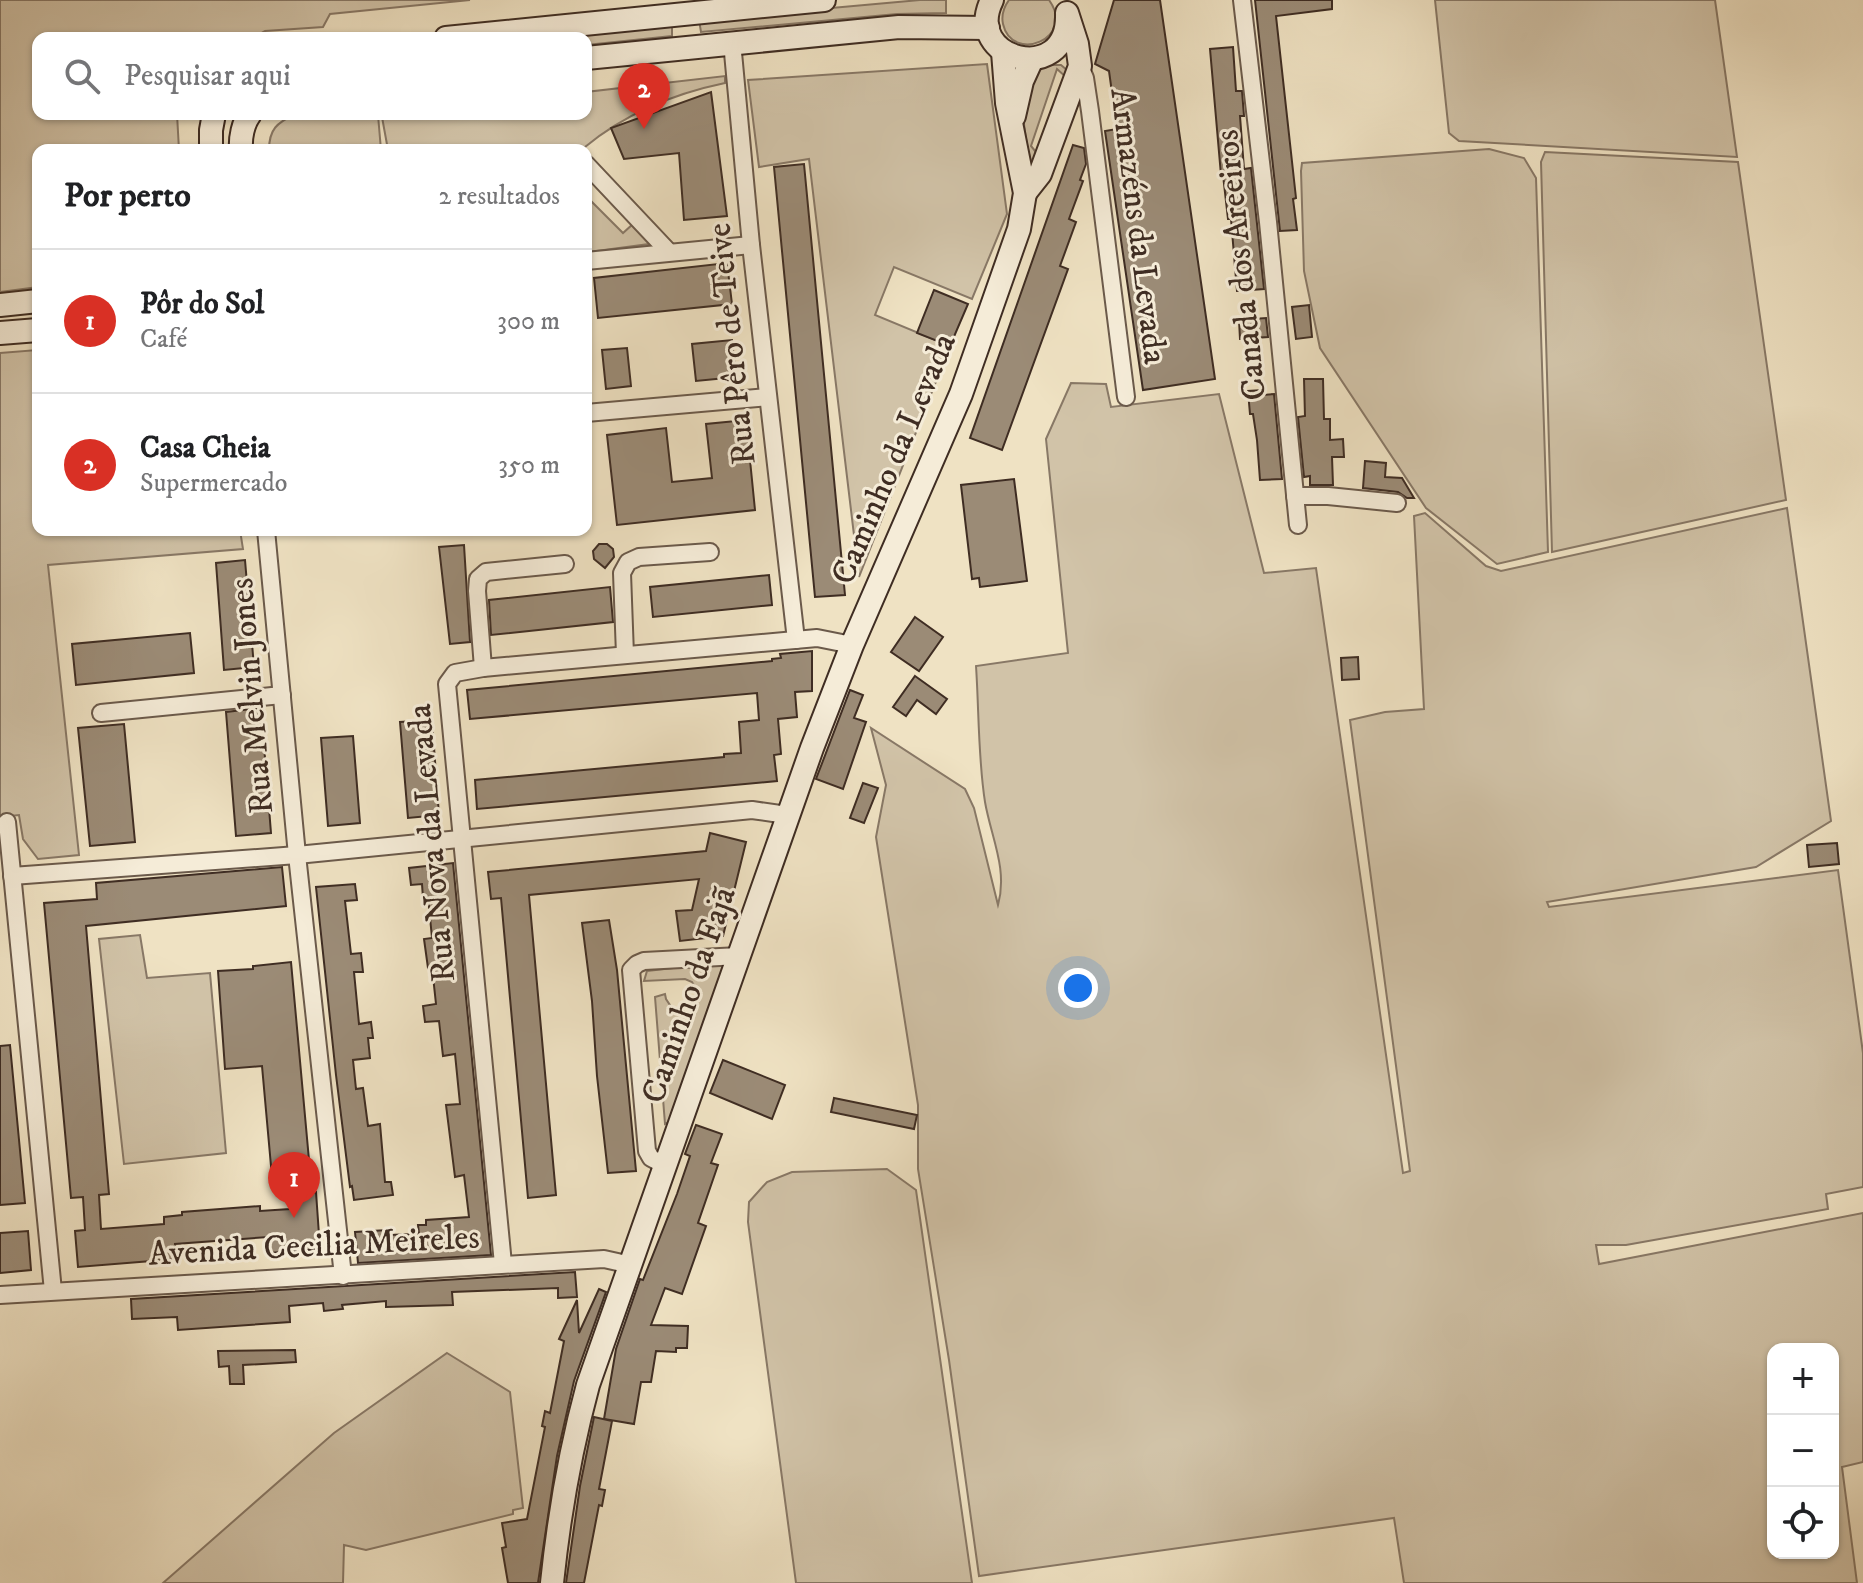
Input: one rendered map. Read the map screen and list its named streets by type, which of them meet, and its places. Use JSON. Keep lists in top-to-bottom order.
{
  "streets": {
    "street": [
      "Armazéns da Levada",
      "Canada dos Areeiros",
      "Rua Pêro de Teive",
      "Caminho da Levada",
      "Rua Melvin Jones",
      "Rua Nova da Levada",
      "Caminho da Fajã",
      "Avenida Cecilia Meireles"
    ]
  },
  "crossings": [
    ["Armazéns da Levada", "Caminho da Levada"],
    ["Rua Pêro de Teive", "Rua Nova da Levada"],
    ["Caminho da Levada", "Rua Nova da Levada"],
    ["Caminho da Levada", "Caminho da Fajã"],
    ["Rua Melvin Jones", "Avenida Cecilia Meireles"],
    ["Rua Nova da Levada", "Avenida Cecilia Meireles"],
    ["Caminho da Fajã", "Avenida Cecilia Meireles"]
  ],
  "page": {
    "search": "Pesquisar aqui",
    "pins": ["2", "1"],
    "heading": ["Por perto", "2 resultados"],
    "list": [
      {
        "mark": "1",
        "name": "Pôr do Sol",
        "note": "Café",
        "value": "300 m"
      },
      {
        "mark": "2",
        "name": "Casa Cheia",
        "note": "Supermercado",
        "value": "350 m"
      }
    ],
    "map_buttons": ["+", "−"]
  }
}
